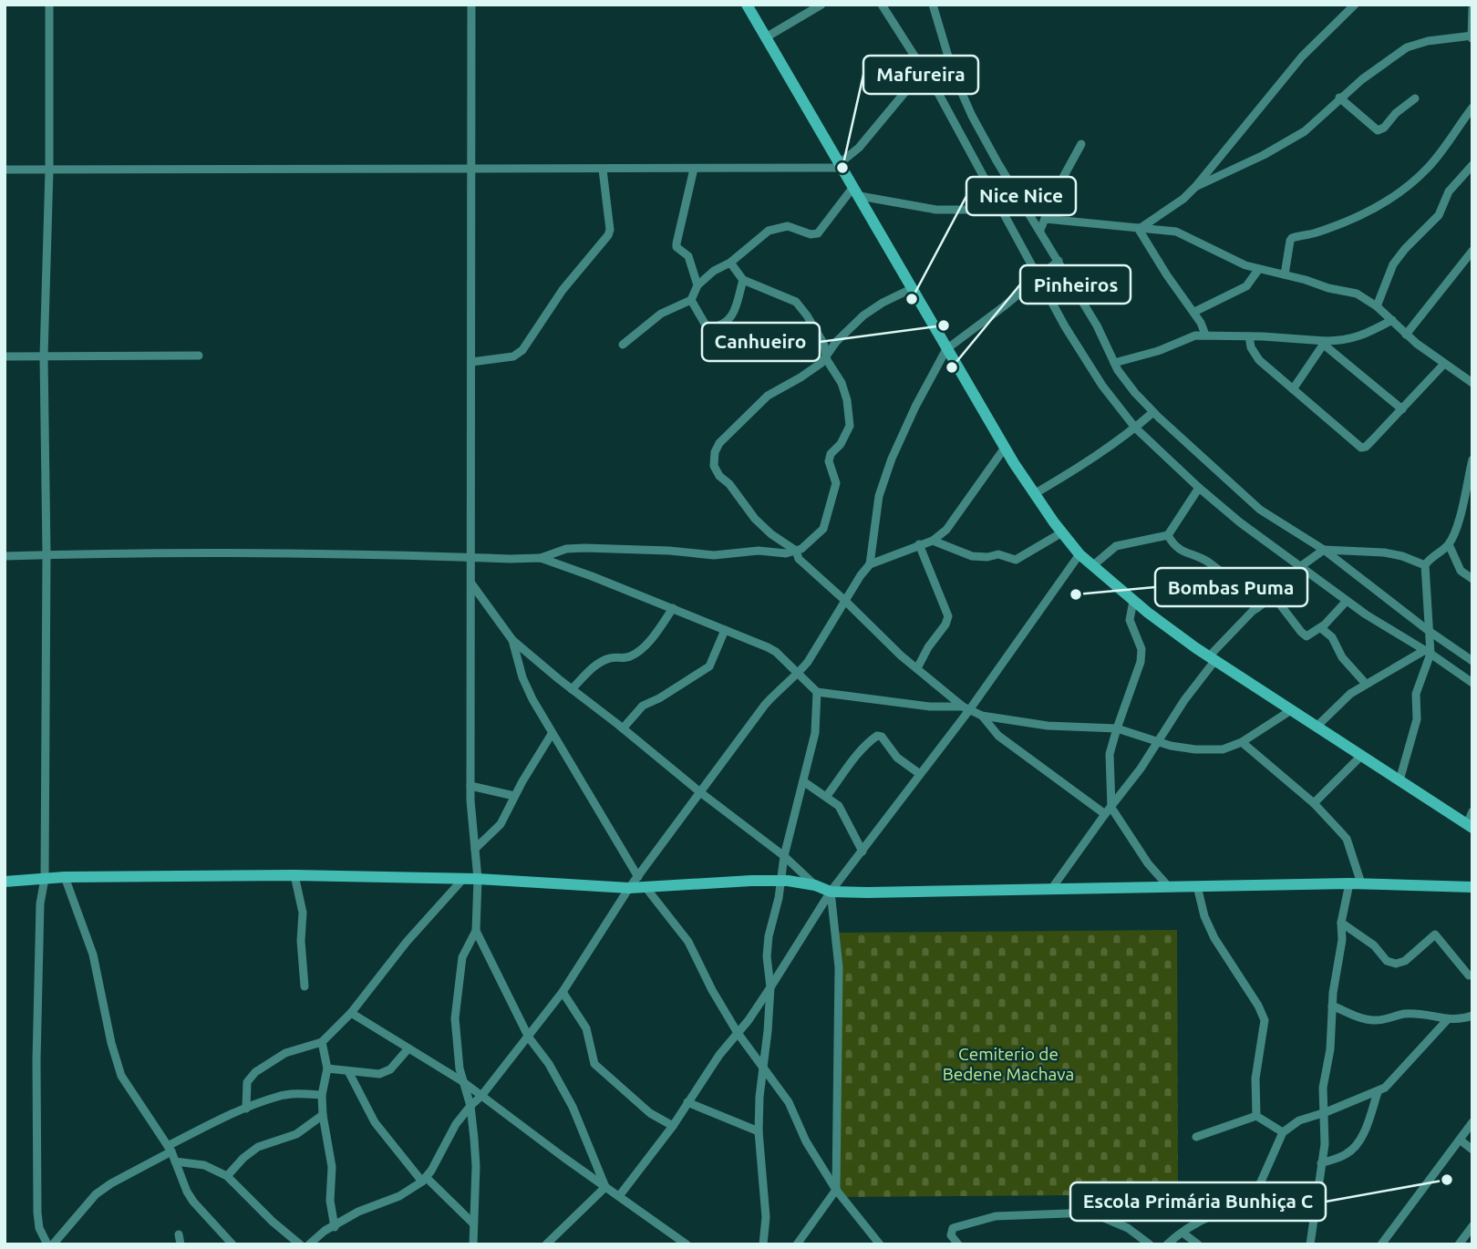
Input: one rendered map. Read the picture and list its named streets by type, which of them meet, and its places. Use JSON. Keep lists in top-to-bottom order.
{
  "parks": ["Cemiterio de Bedene Machava"],
  "places": [
    "Mafureira",
    "Nice Nice",
    "Canhueiro",
    "Pinheiros",
    "Bombas Puma",
    "Escola Primária Bunhiça C"
  ]
}
